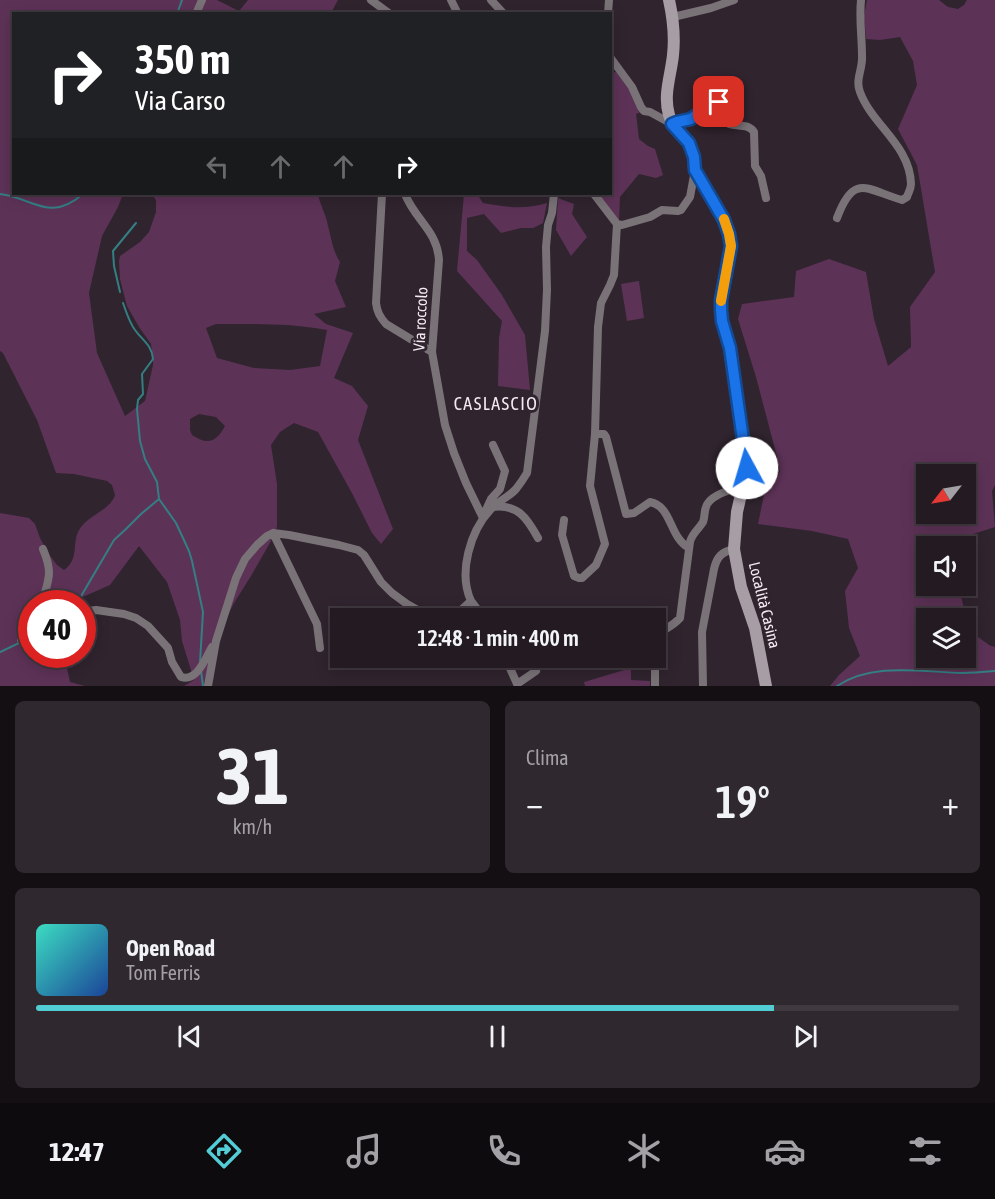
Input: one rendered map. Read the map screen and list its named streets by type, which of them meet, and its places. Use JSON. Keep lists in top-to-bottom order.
{
  "streets": {
    "street": ["Via roccolo", "Località Casina"]
  },
  "districts": ["CASLASCIO"],
  "north": "bottom left",
  "page": {
    "turn": ["350 m", "Via Carso"],
    "limit": "40",
    "trip": "12:48 · 1 min · 400 m",
    "tile": [
      ["31", "km/h"],
      "Clima"
    ],
    "heat": ["−", "19°", "+"],
    "song": ["Open Road", "Tom Ferris"],
    "tabs": "12:47"
  }
}
